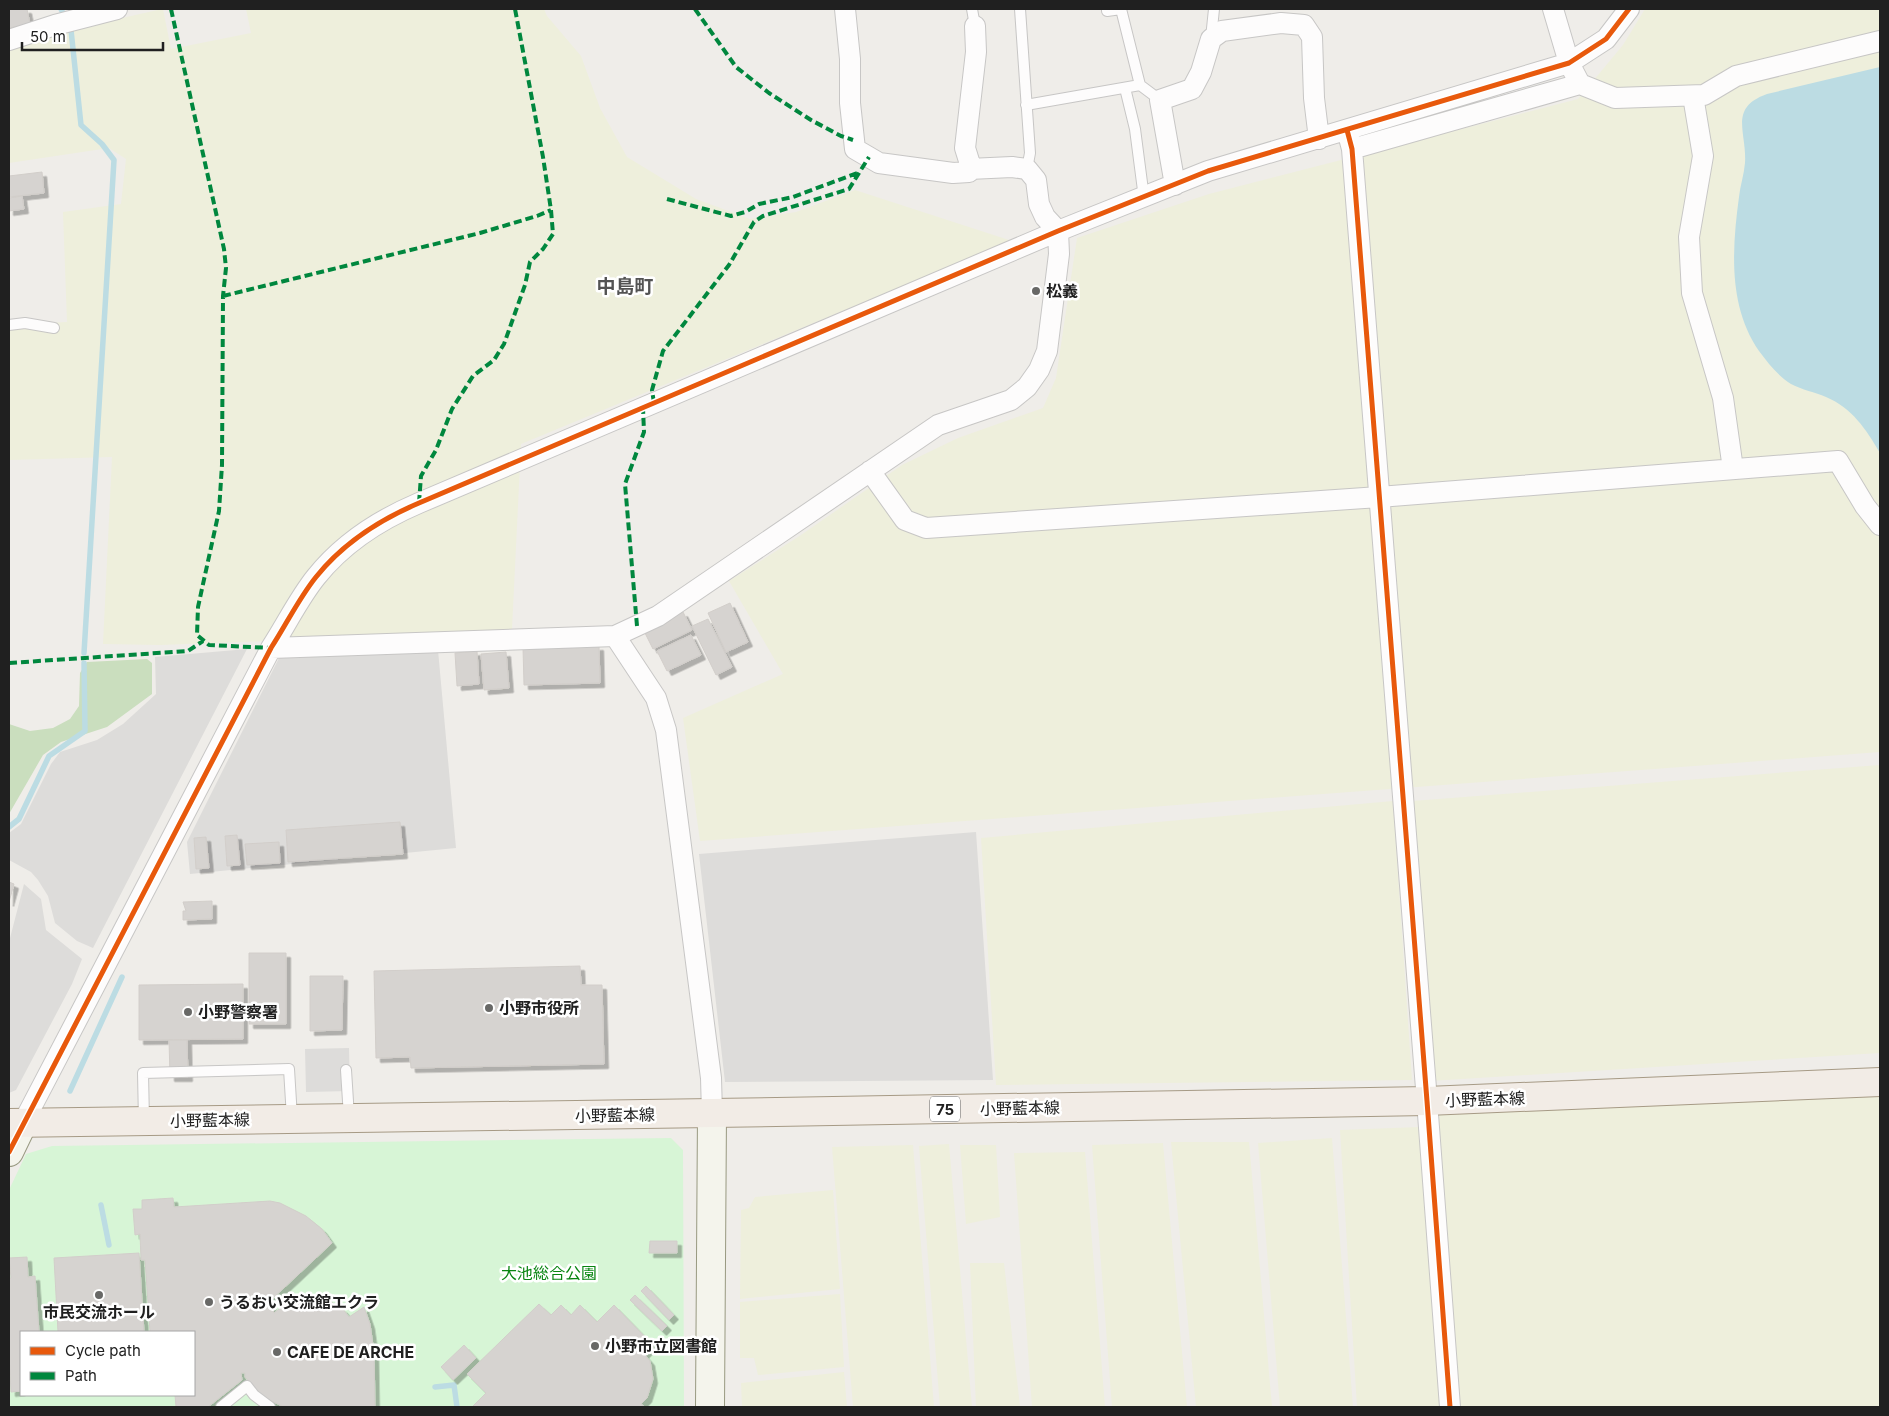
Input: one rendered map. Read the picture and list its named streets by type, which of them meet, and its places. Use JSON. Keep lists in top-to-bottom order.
{
  "streets": {
    "main road": ["小野藍本線", "75"]
  },
  "districts": ["中島町"],
  "parks": ["大池総合公園"],
  "places": [
    "松義",
    "小野市役所",
    "小野警察署",
    "市民交流ホール",
    "うるおい交流館エクラ",
    "小野市立図書館",
    "CAFE DE ARCHE"
  ],
  "legend": ["Cycle path", "Path"],
  "scale_bar": "50 m"
}
